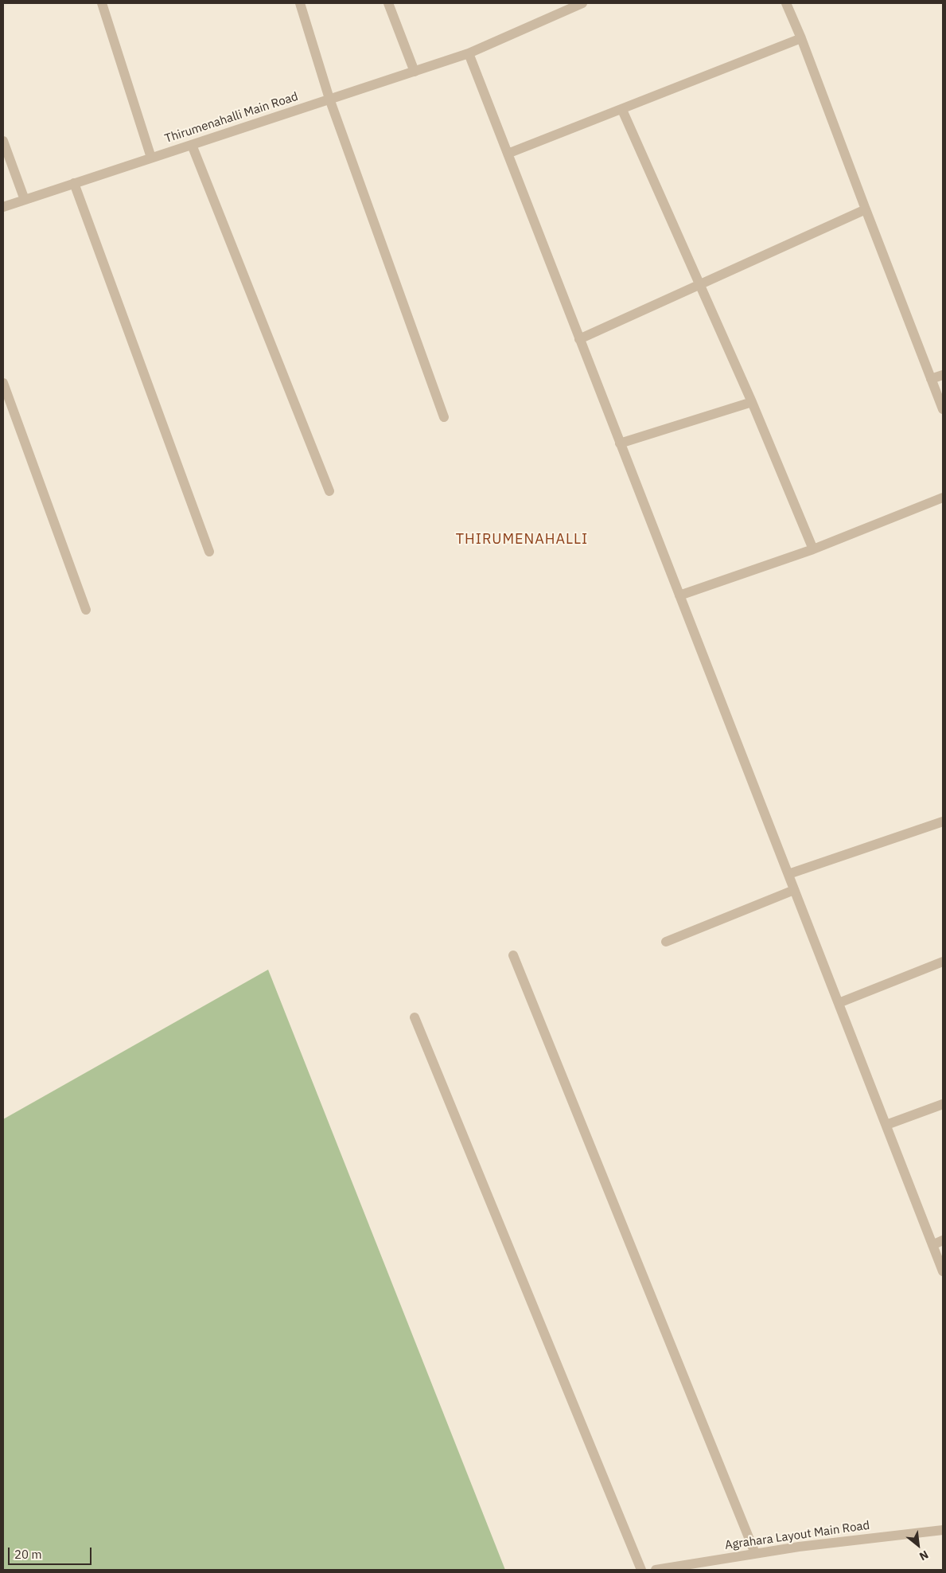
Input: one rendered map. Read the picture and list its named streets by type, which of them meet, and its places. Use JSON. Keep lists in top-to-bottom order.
{
  "streets": {
    "street": ["Thirumenahalli Main Road", "Agrahara Layout Main Road"]
  },
  "districts": ["THIRUMENAHALLI"],
  "scale_bar": "20 m",
  "north": "bottom right"
}
